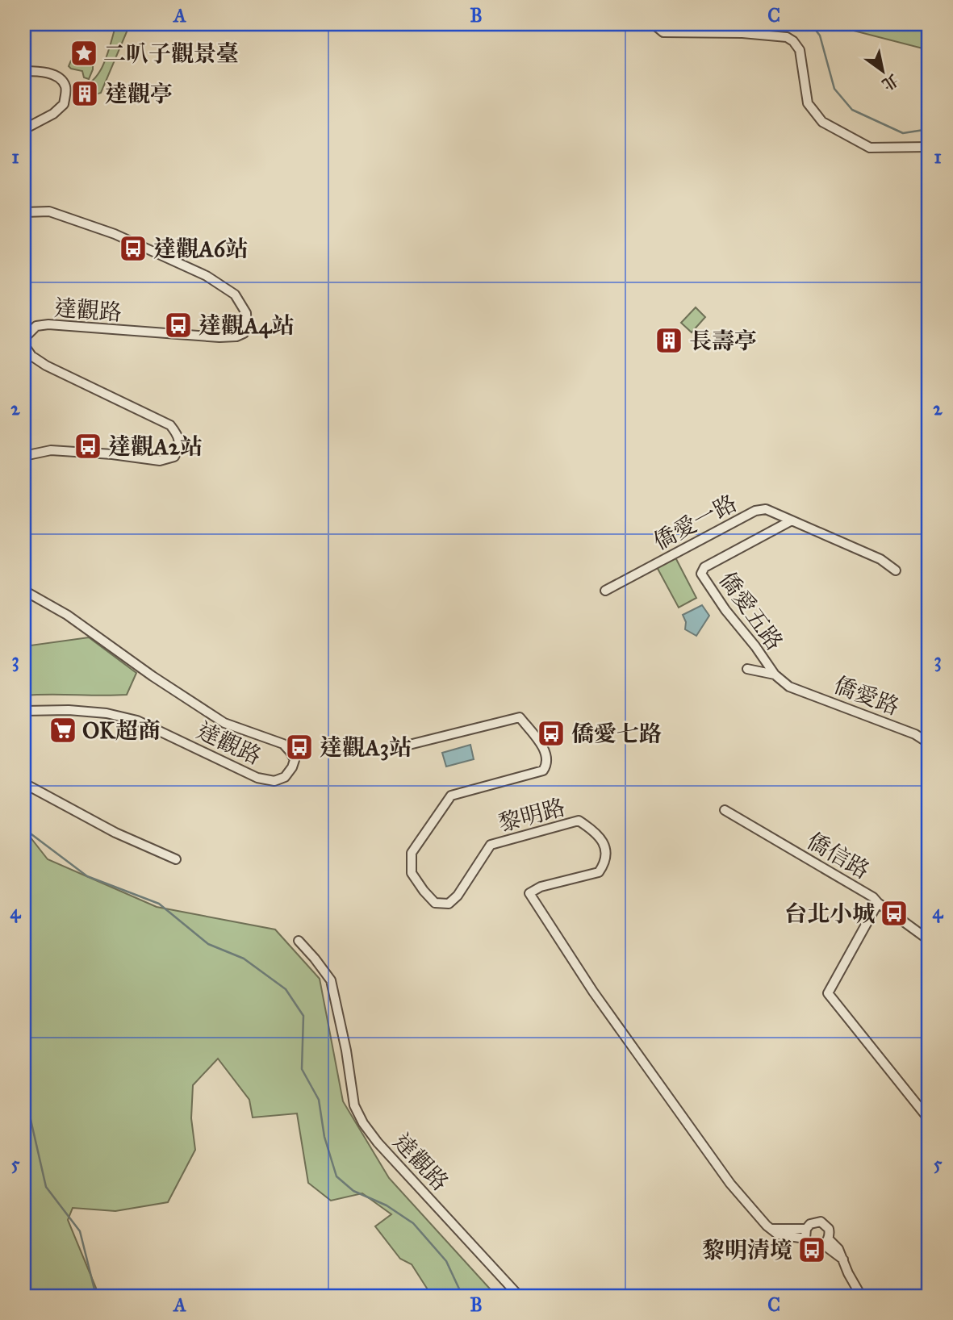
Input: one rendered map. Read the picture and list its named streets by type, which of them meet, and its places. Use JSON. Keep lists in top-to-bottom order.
{
  "streets": {
    "street": [
      "達觀路",
      "僑愛一路",
      "僑愛五路",
      "僑愛路",
      "黎明路",
      "僑信路"
    ]
  },
  "crossings": [
    ["僑愛一路", "僑愛五路"],
    ["僑愛五路", "僑愛路"]
  ],
  "places": {
    "place": ["二叭子觀景臺"],
    "building": ["達觀亭", "長壽亭"],
    "bus stop": [
      "達觀A6站",
      "達觀A4站",
      "達觀A2站",
      "僑愛七路",
      "達觀A3站",
      "台北小城",
      "黎明清境"
    ],
    "supermarket": ["OK超商"]
  },
  "north": "bottom right",
  "grid": {
    "columns": ["A", "B", "C"],
    "rows": [
      "1",
      "2",
      "3",
      "4",
      "5"
    ]
  }
}
